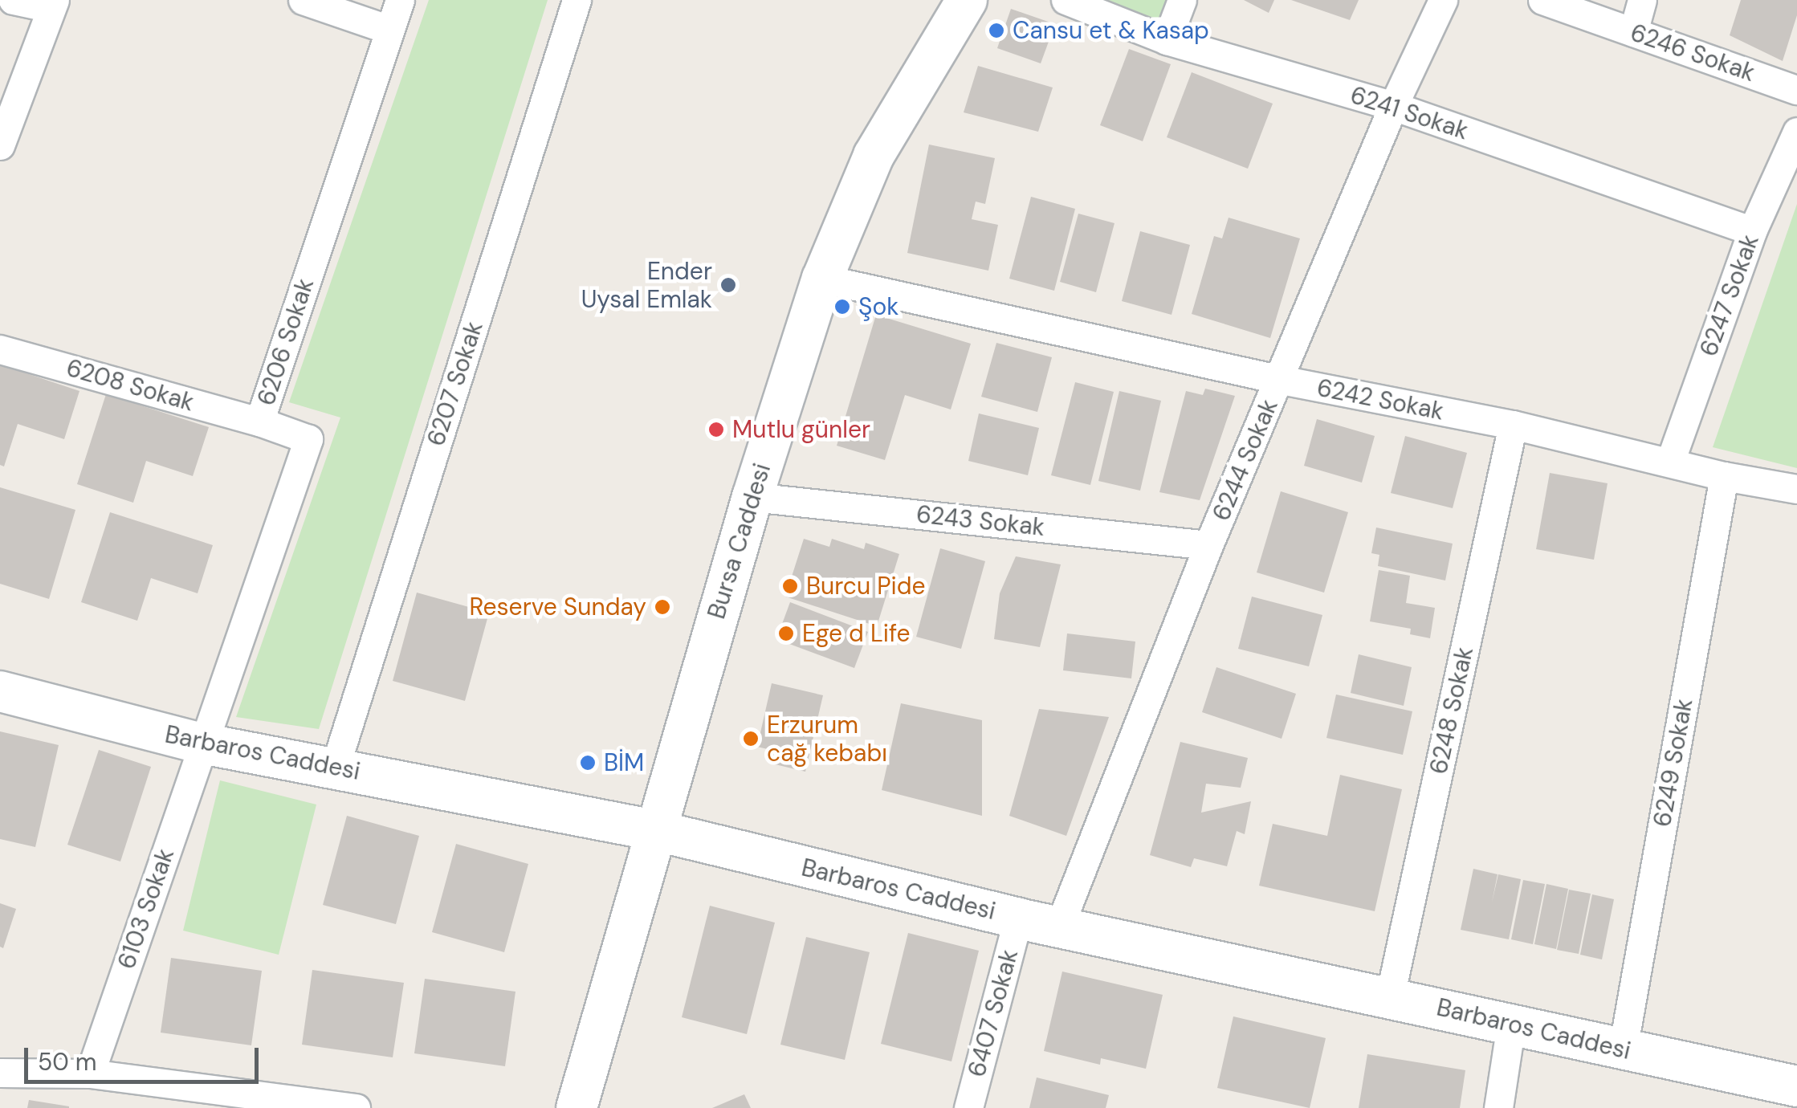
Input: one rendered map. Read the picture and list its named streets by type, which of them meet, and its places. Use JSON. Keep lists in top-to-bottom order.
{
  "streets": {
    "street": [
      "6246 Sokak",
      "6241 Sokak",
      "6247 Sokak",
      "6206 Sokak",
      "6207 Sokak",
      "6208 Sokak",
      "6242 Sokak",
      "6244 Sokak",
      "6243 Sokak",
      "Bursa Caddesi",
      "6248 Sokak",
      "Barbaros Caddesi",
      "6249 Sokak",
      "6103 Sokak",
      "6407 Sokak"
    ]
  },
  "crossings": [
    ["6241 Sokak", "6247 Sokak"],
    ["6241 Sokak", "6244 Sokak"],
    ["6247 Sokak", "6242 Sokak"],
    ["6206 Sokak", "6208 Sokak"],
    ["6206 Sokak", "Barbaros Caddesi"],
    ["6206 Sokak", "6103 Sokak"],
    ["6207 Sokak", "Barbaros Caddesi"],
    ["6242 Sokak", "6244 Sokak"],
    ["6242 Sokak", "Bursa Caddesi"],
    ["6242 Sokak", "6248 Sokak"],
    ["6242 Sokak", "6249 Sokak"],
    ["6244 Sokak", "6243 Sokak"],
    ["6244 Sokak", "Barbaros Caddesi"],
    ["6243 Sokak", "Bursa Caddesi"],
    ["Bursa Caddesi", "Barbaros Caddesi"],
    ["6248 Sokak", "Barbaros Caddesi"],
    ["Barbaros Caddesi", "6249 Sokak"],
    ["Barbaros Caddesi", "6103 Sokak"],
    ["Barbaros Caddesi", "6407 Sokak"]
  ],
  "places": [
    "Cansu et & Kasap",
    "Ender Uysal Emlak",
    "Şok",
    "Mutlu günler",
    "Burcu Pide",
    "Reserve Sunday",
    "Ege d Life",
    "Erzurum cağ kebabı",
    "BİM"
  ],
  "scale_bar": "50 m"
}
